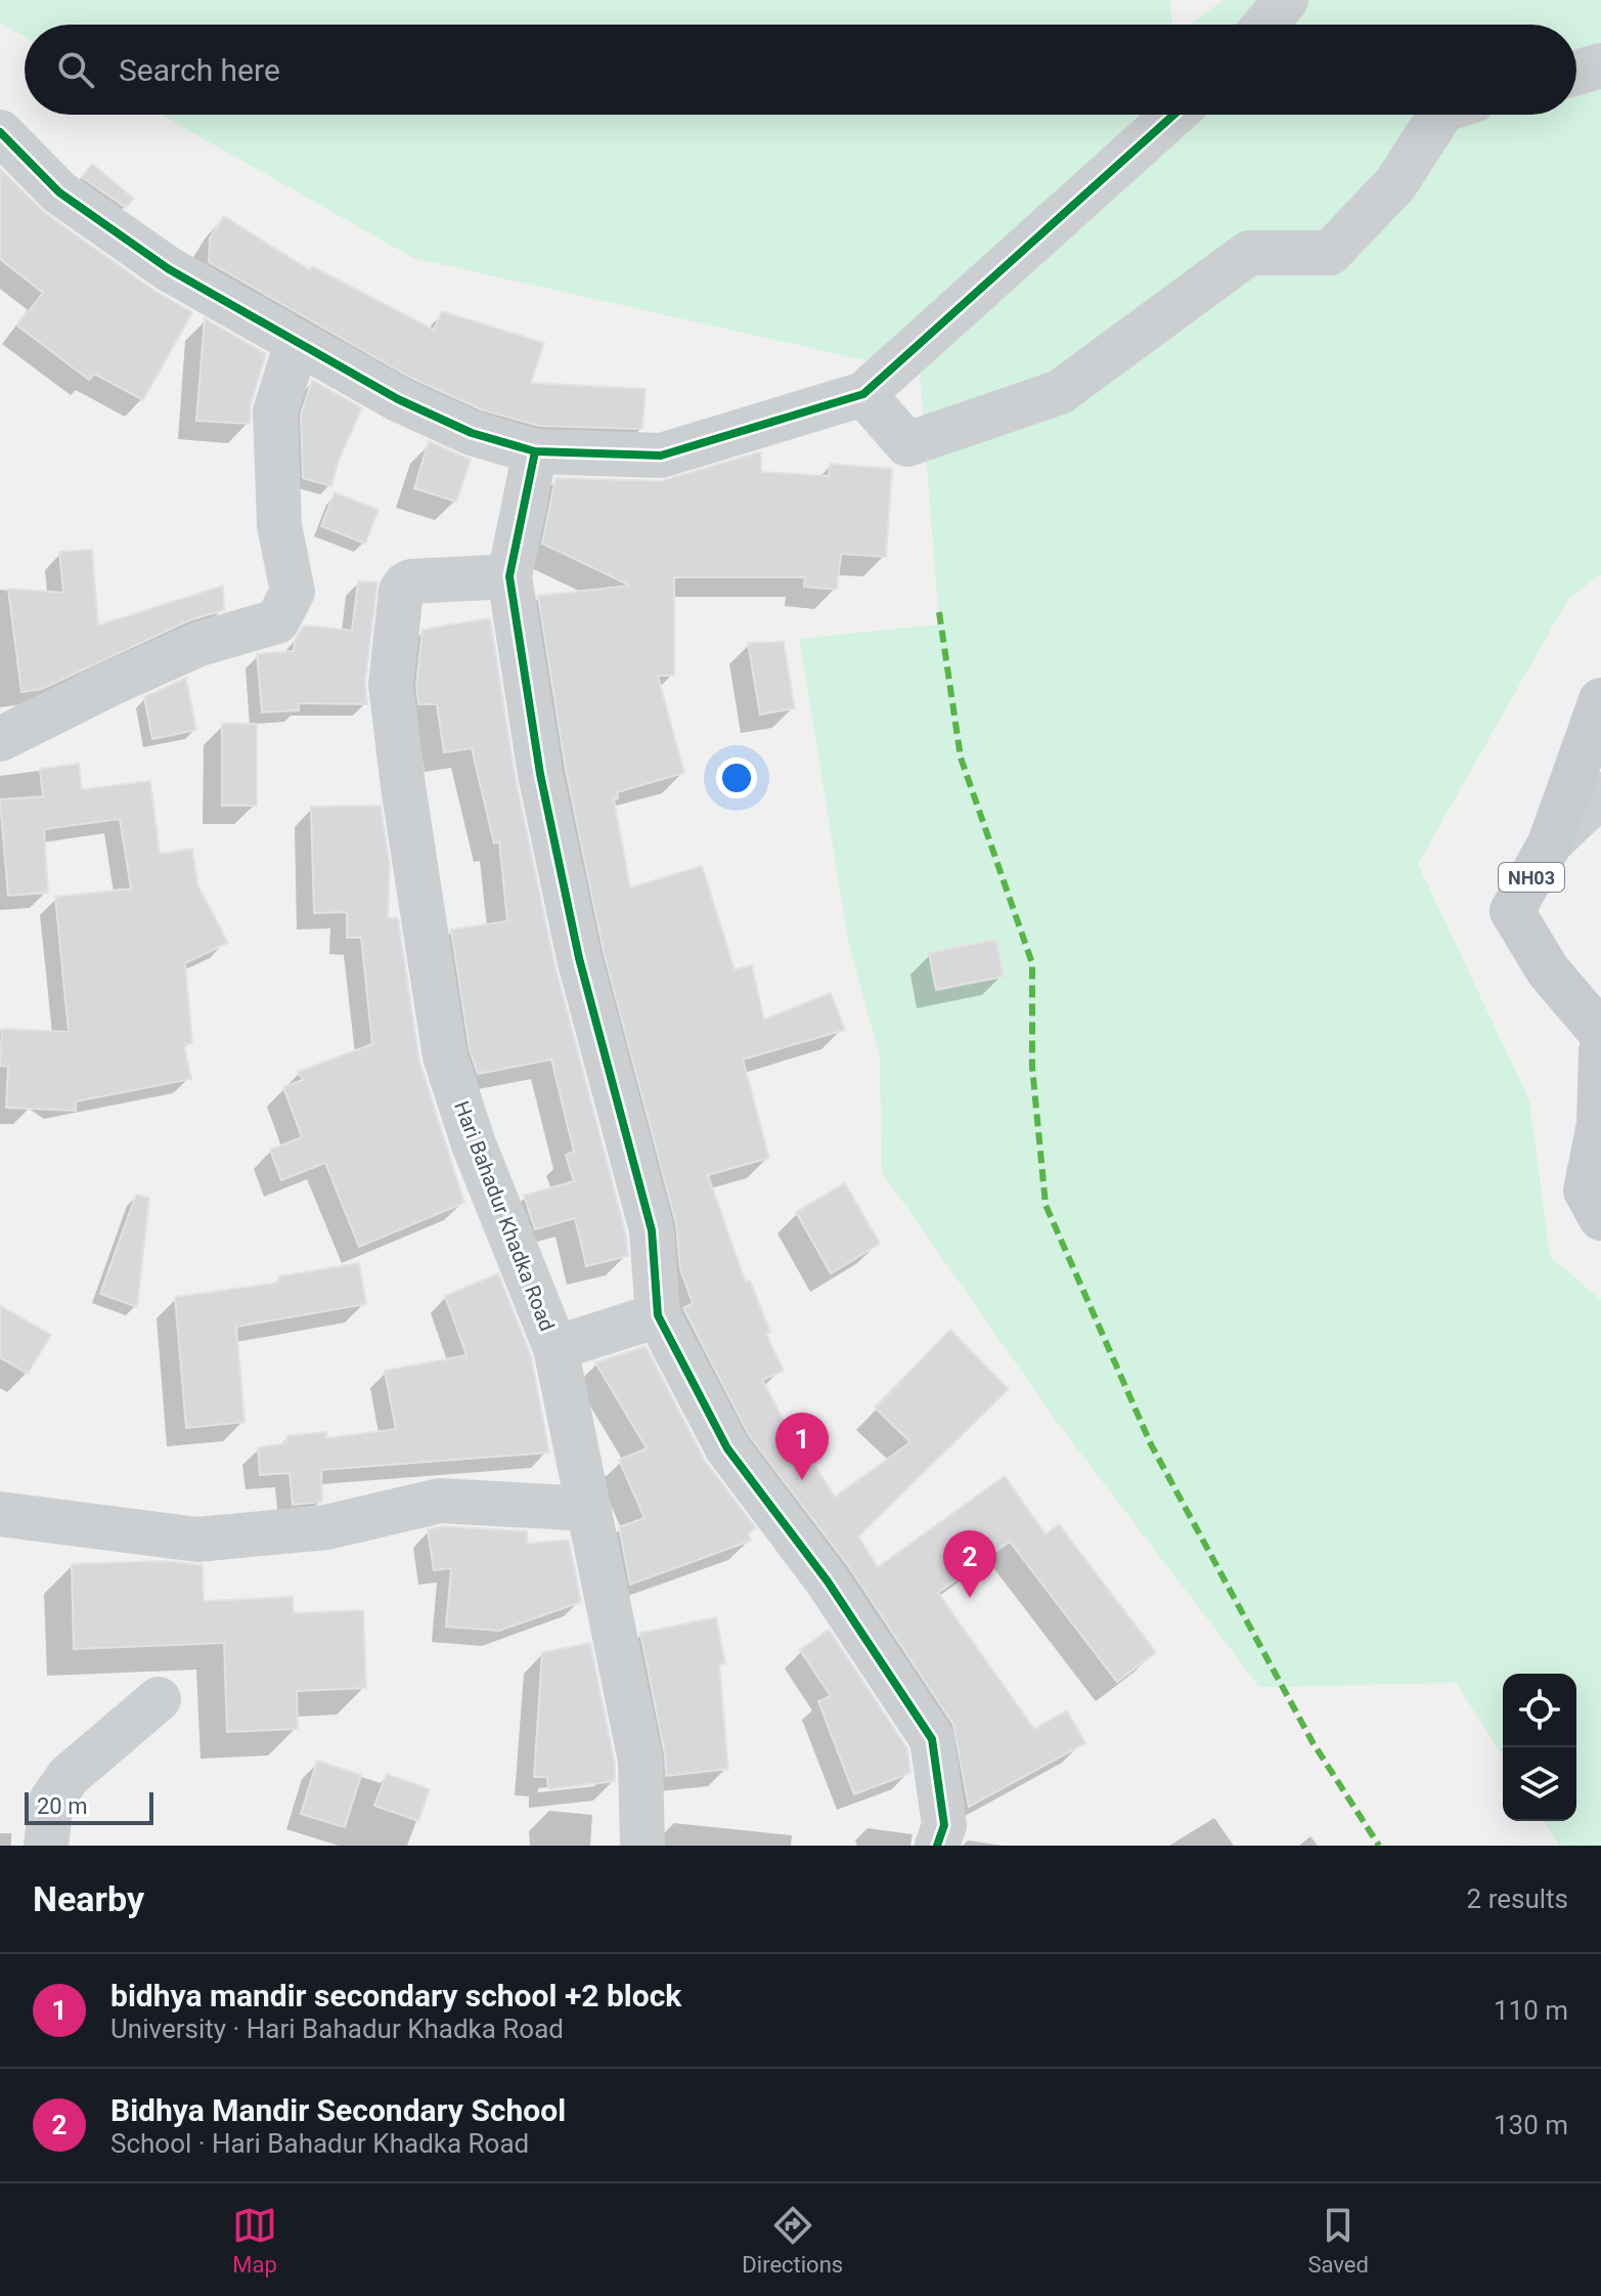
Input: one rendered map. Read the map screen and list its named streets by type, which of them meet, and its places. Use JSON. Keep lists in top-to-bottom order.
{
  "streets": {
    "main road": ["NH03"],
    "street": ["Hari Bahadur Khadka Road"]
  },
  "scale_bar": "20 m",
  "page": {
    "search": "Search here",
    "pins": ["1", "2"],
    "scale": "20 m",
    "heading": ["Nearby", "2 results"],
    "list": [
      {
        "mark": "1",
        "name": "bidhya mandir secondary school +2 block",
        "note": "University · Hari Bahadur Khadka Road",
        "value": "110 m"
      },
      {
        "mark": "2",
        "name": "Bidhya Mandir Secondary School",
        "note": "School · Hari Bahadur Khadka Road",
        "value": "130 m"
      }
    ],
    "nav": ["Map", "Directions", "Saved"]
  }
}
